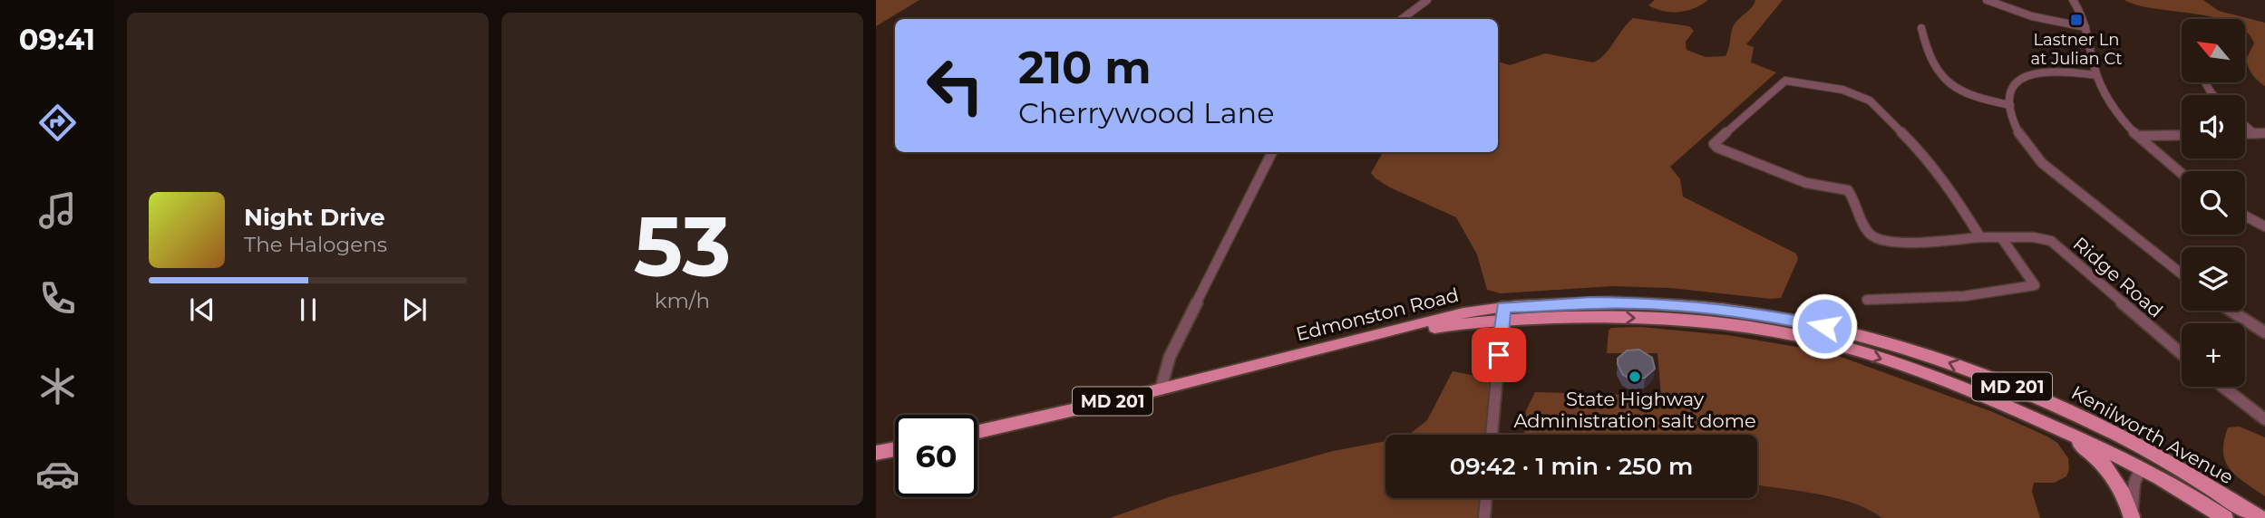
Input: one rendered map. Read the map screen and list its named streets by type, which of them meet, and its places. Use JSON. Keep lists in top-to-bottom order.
{
  "streets": {
    "main road": ["Edmonston Road", "MD 201", "Kenilworth Avenue"],
    "street": ["Ridge Road"]
  },
  "crossings": [
    ["Edmonston Road", "Kenilworth Avenue"]
  ],
  "places": {
    "transit": ["Lastner Ln at Julian Ct"],
    "other": ["State Highway Administration salt dome"]
  },
  "north": "top left",
  "page": {
    "tabs": "09:41",
    "tile": ["53", "km/h"],
    "map_buttons": "+",
    "turn": ["210 m", "Cherrywood Lane"],
    "song": ["Night Drive", "The Halogens"],
    "limit": "60",
    "trip": "09:42 · 1 min · 250 m"
  }
}
